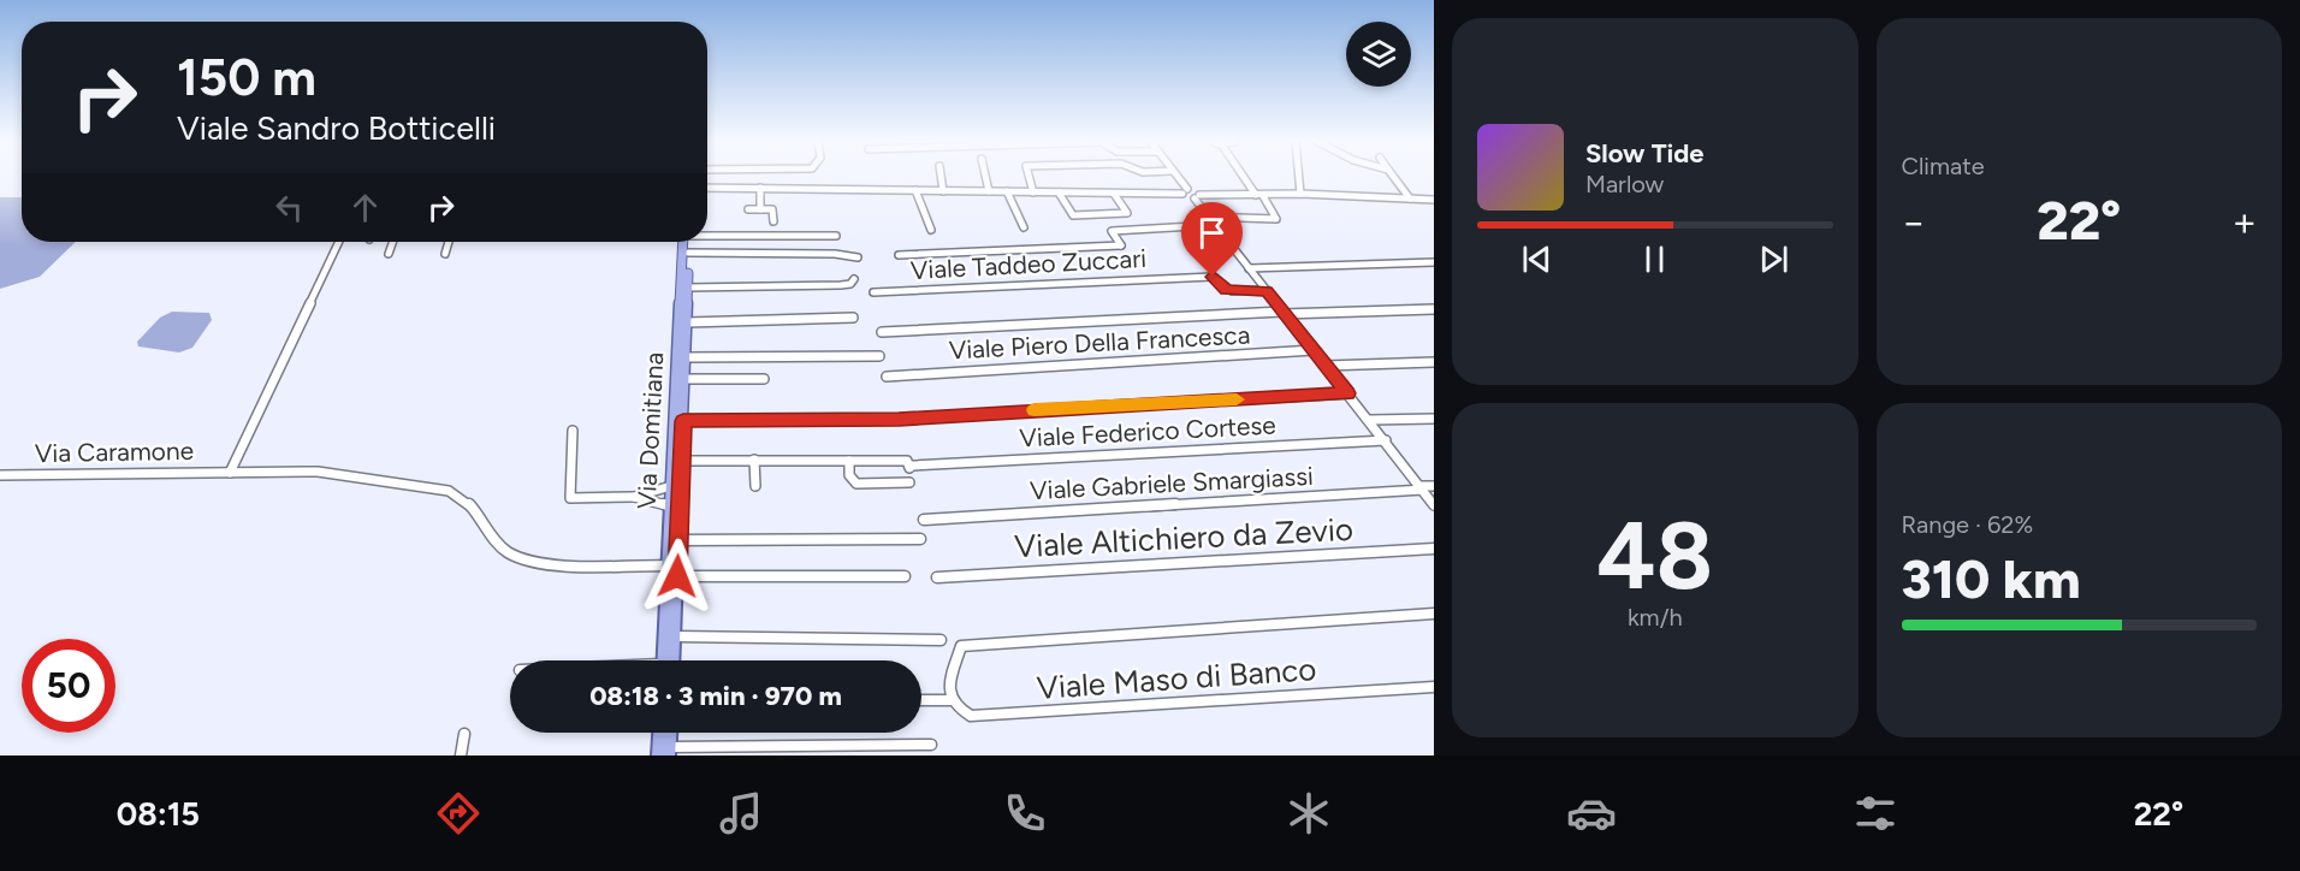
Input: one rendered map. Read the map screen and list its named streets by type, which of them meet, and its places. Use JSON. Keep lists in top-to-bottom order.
{
  "streets": {
    "main road": ["Via Domitiana"],
    "street": [
      "Viale Taddeo Zuccari",
      "Viale Piero Della Francesca",
      "Viale Federico Cortese",
      "Via Caramone",
      "Viale Gabriele Smargiassi",
      "Viale Altichiero da Zevio",
      "Viale Maso di Banco"
    ]
  },
  "crossings": [
    ["Via Domitiana", "Via Caramone"]
  ],
  "page": {
    "tile": [
      "Climate",
      ["48", "km/h"],
      ["Range · 62%", "310 km"]
    ],
    "turn": ["150 m", "Viale Sandro Botticelli"],
    "song": ["Slow Tide", "Marlow"],
    "heat": ["−", "22°", "+"],
    "limit": "50",
    "trip": "08:18 · 3 min · 970 m",
    "tabs": ["08:15", "22°"]
  }
}
